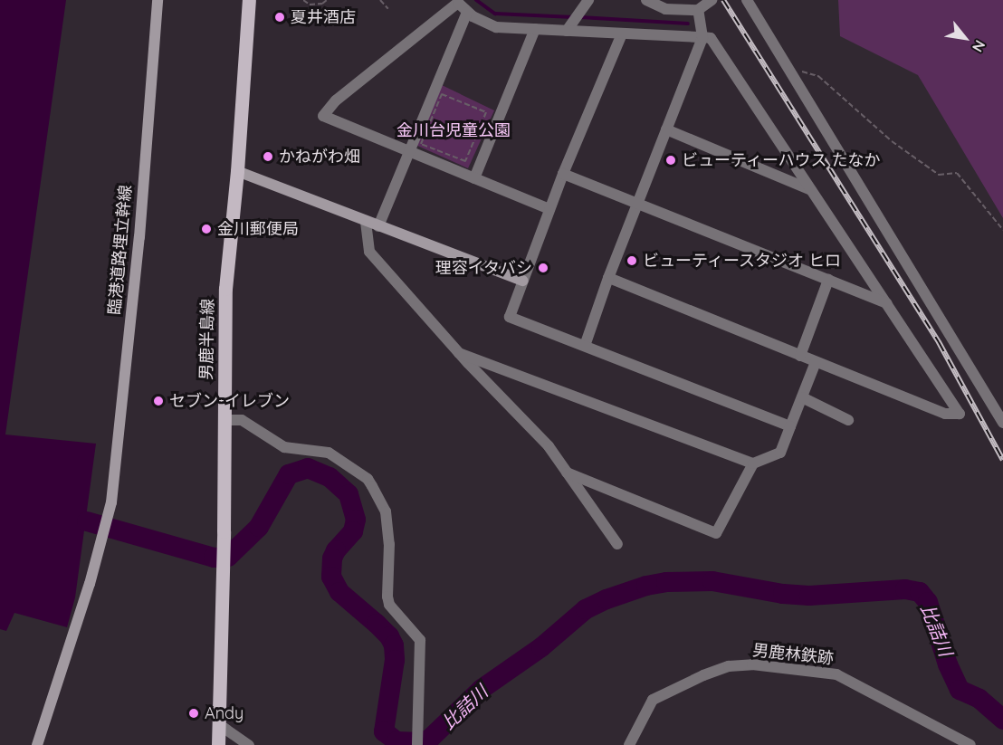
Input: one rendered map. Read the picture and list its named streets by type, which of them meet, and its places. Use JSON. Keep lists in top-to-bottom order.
{
  "streets": {
    "main road": ["男鹿半島線"],
    "street": ["臨港道路埋立幹線", "男鹿林鉄跡"]
  },
  "water": ["比詰川"],
  "parks": ["金川台児童公園"],
  "places": [
    "夏井酒店",
    "かねがわ畑",
    "ビューティーハウス たなか",
    "金川郵便局",
    "ビューティースタジオ ヒロ",
    "理容イタバシ",
    "セブン-イレブン",
    "Andy"
  ],
  "north": "bottom right"
}
